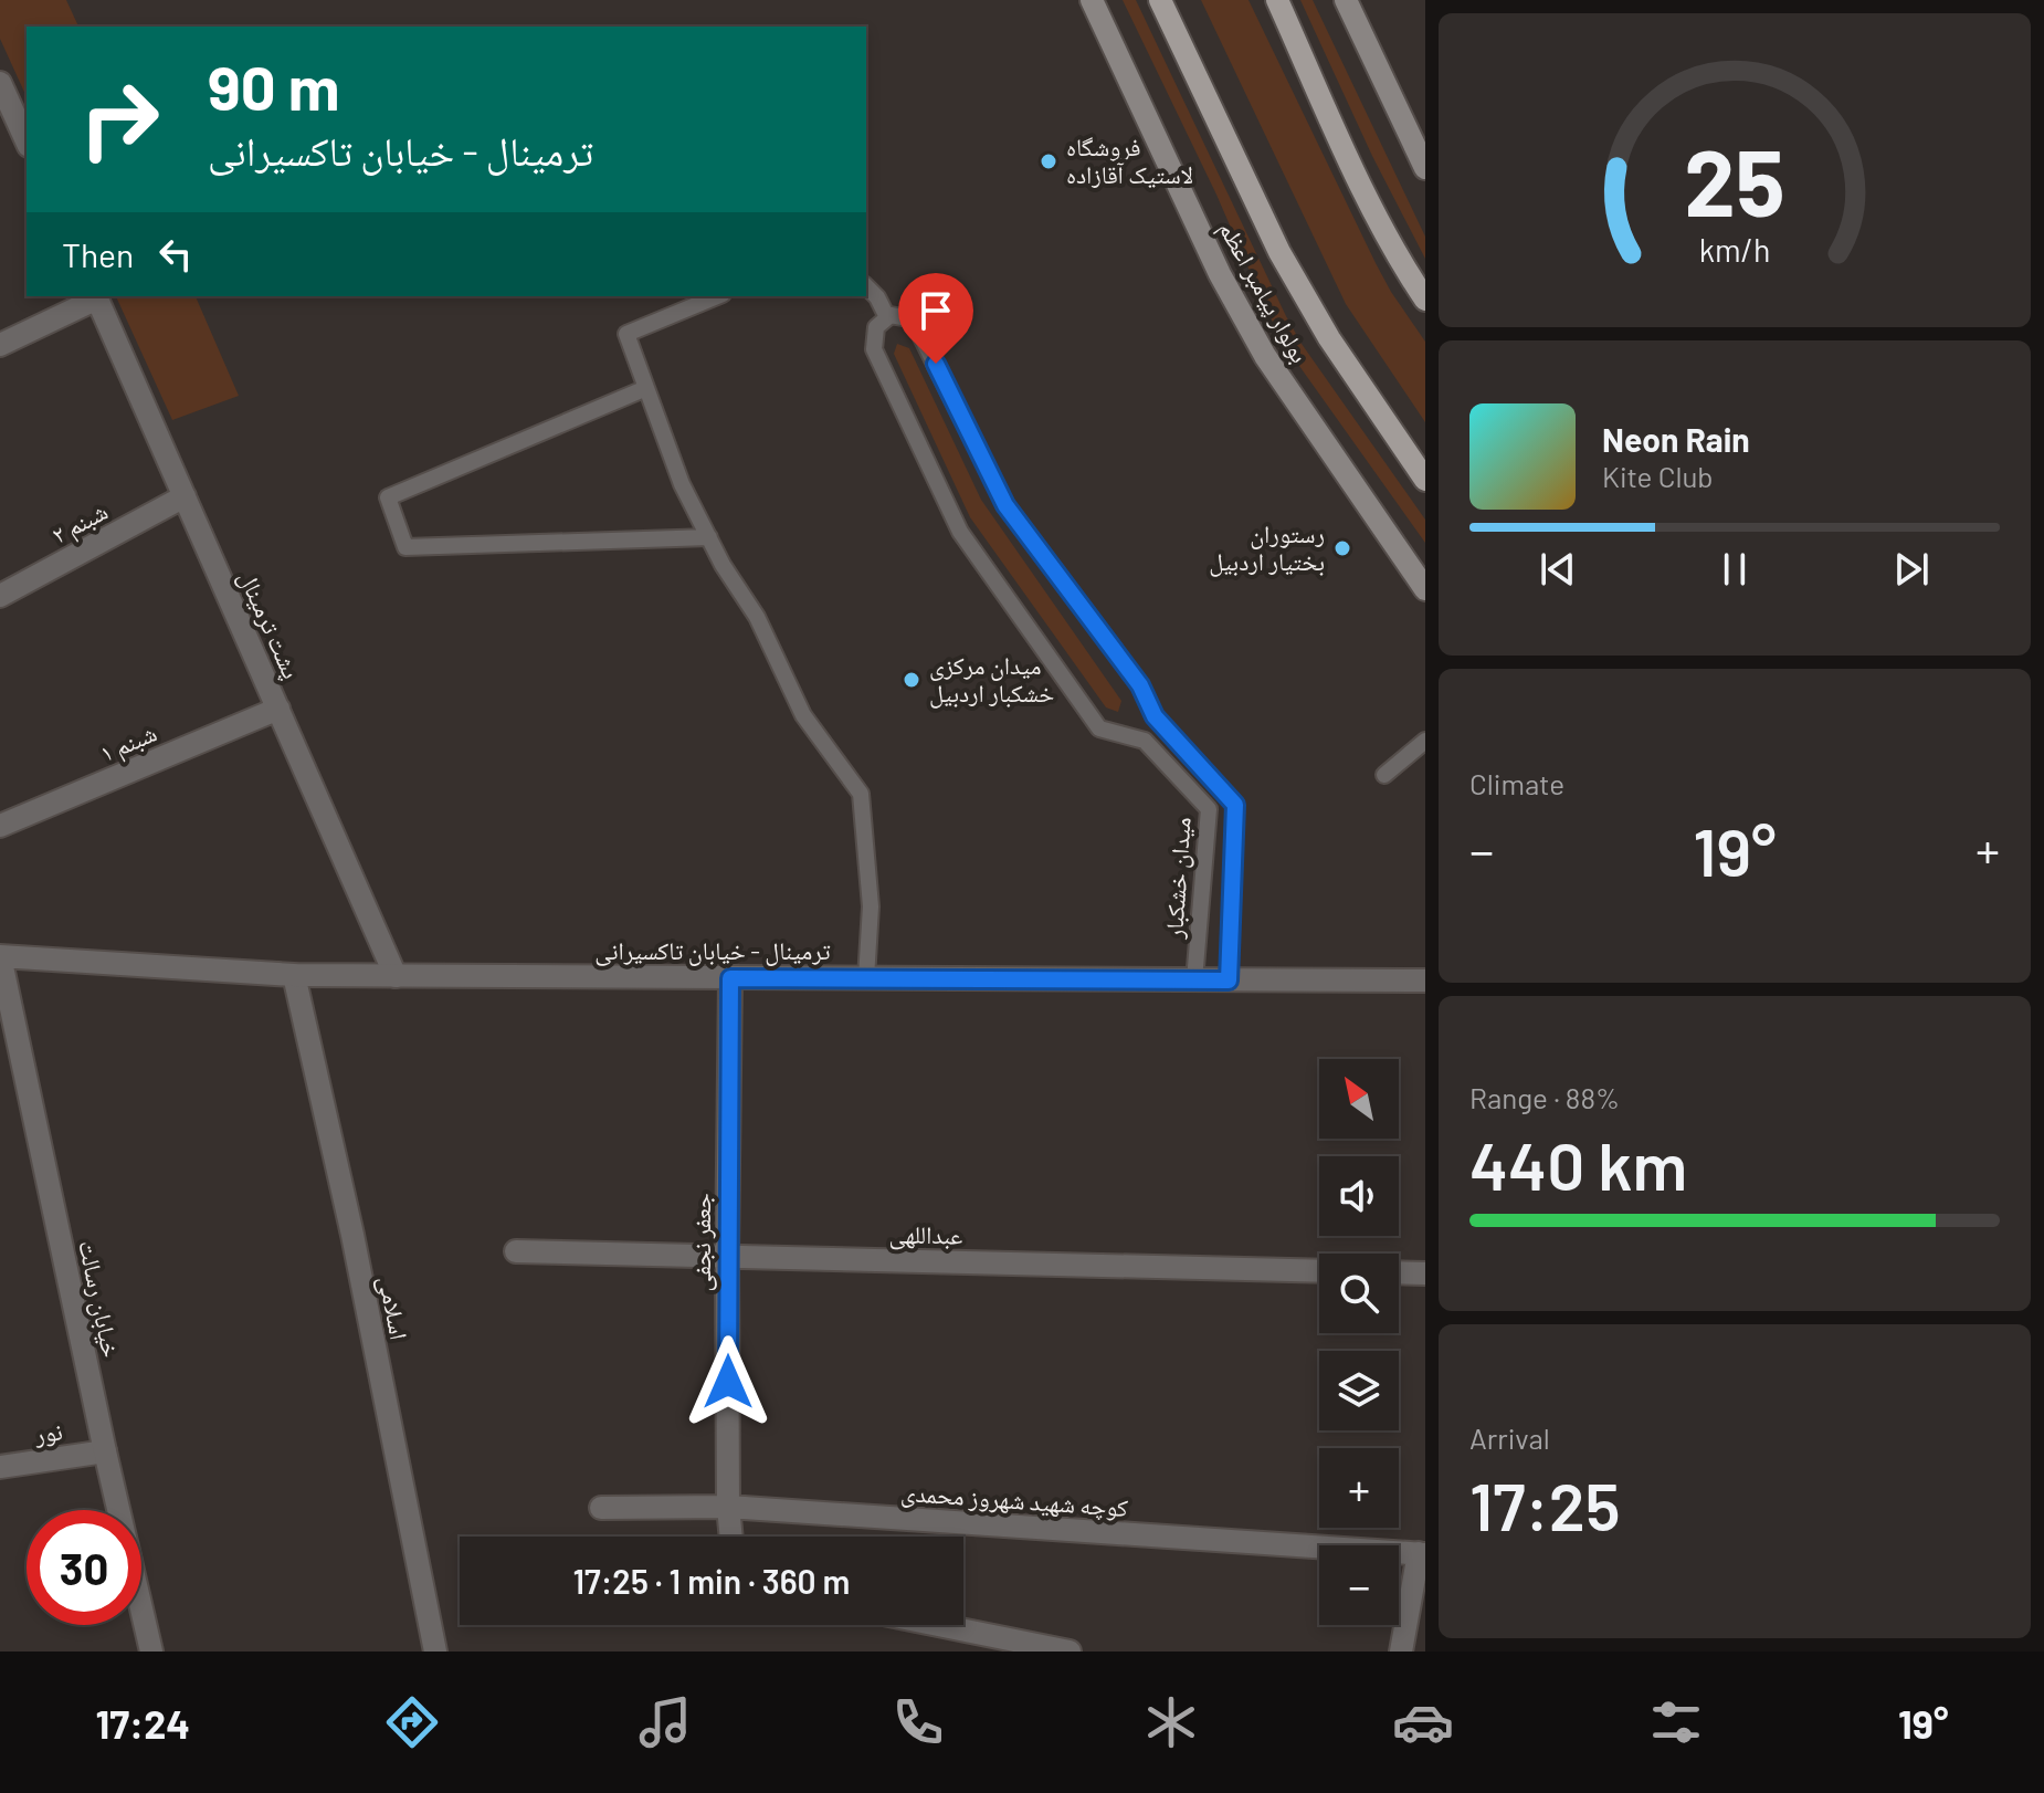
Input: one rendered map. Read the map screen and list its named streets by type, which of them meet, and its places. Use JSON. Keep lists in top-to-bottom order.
{
  "streets": {
    "main road": ["بولوار پیامبر اعظم"],
    "street": [
      "شبنم ۲",
      "پشت ترمینال",
      "شبنم ۱",
      "ترمینال - خیابان تاکسیرانی",
      "عبداللهی",
      "جعفر نجفی",
      "خیابان رسالت",
      "اسلامی",
      "نور",
      "کوچه شهید شهروز محمدی"
    ],
    "lane": ["میدان خشکبار"]
  },
  "crossings": [
    ["شبنم ۲", "پشت ترمینال"],
    ["پشت ترمینال", "شبنم ۱"],
    ["پشت ترمینال", "ترمینال - خیابان تاکسیرانی"],
    ["میدان خشکبار", "ترمینال - خیابان تاکسیرانی"],
    ["ترمینال - خیابان تاکسیرانی", "جعفر نجفی"],
    ["ترمینال - خیابان تاکسیرانی", "خیابان رسالت"],
    ["ترمینال - خیابان تاکسیرانی", "اسلامی"],
    ["عبداللهی", "جعفر نجفی"],
    ["جعفر نجفی", "کوچه شهید شهروز محمدی"],
    ["خیابان رسالت", "نور"]
  ],
  "places": ["فروشگاه لاستیک آقازاده", "رستوران بختیار اردبیل", "میدان مرکزی خشکبار اردبیل"],
  "north": "top left",
  "page": {
    "turn": ["90 m", "ترمینال - خیابان تاکسیرانی"],
    "then": "Then",
    "song": ["Neon Rain", "Kite Club"],
    "tile": [
      "Climate",
      ["Range · 88%", "440 km"],
      ["Arrival", "17:25"]
    ],
    "heat": ["−", "19°", "+"],
    "map_buttons": ["+", "−"],
    "limit": "30",
    "trip": "17:25 · 1 min · 360 m",
    "tabs": ["17:24", "19°"],
    "gauge": ["25", "km/h"]
  }
}
